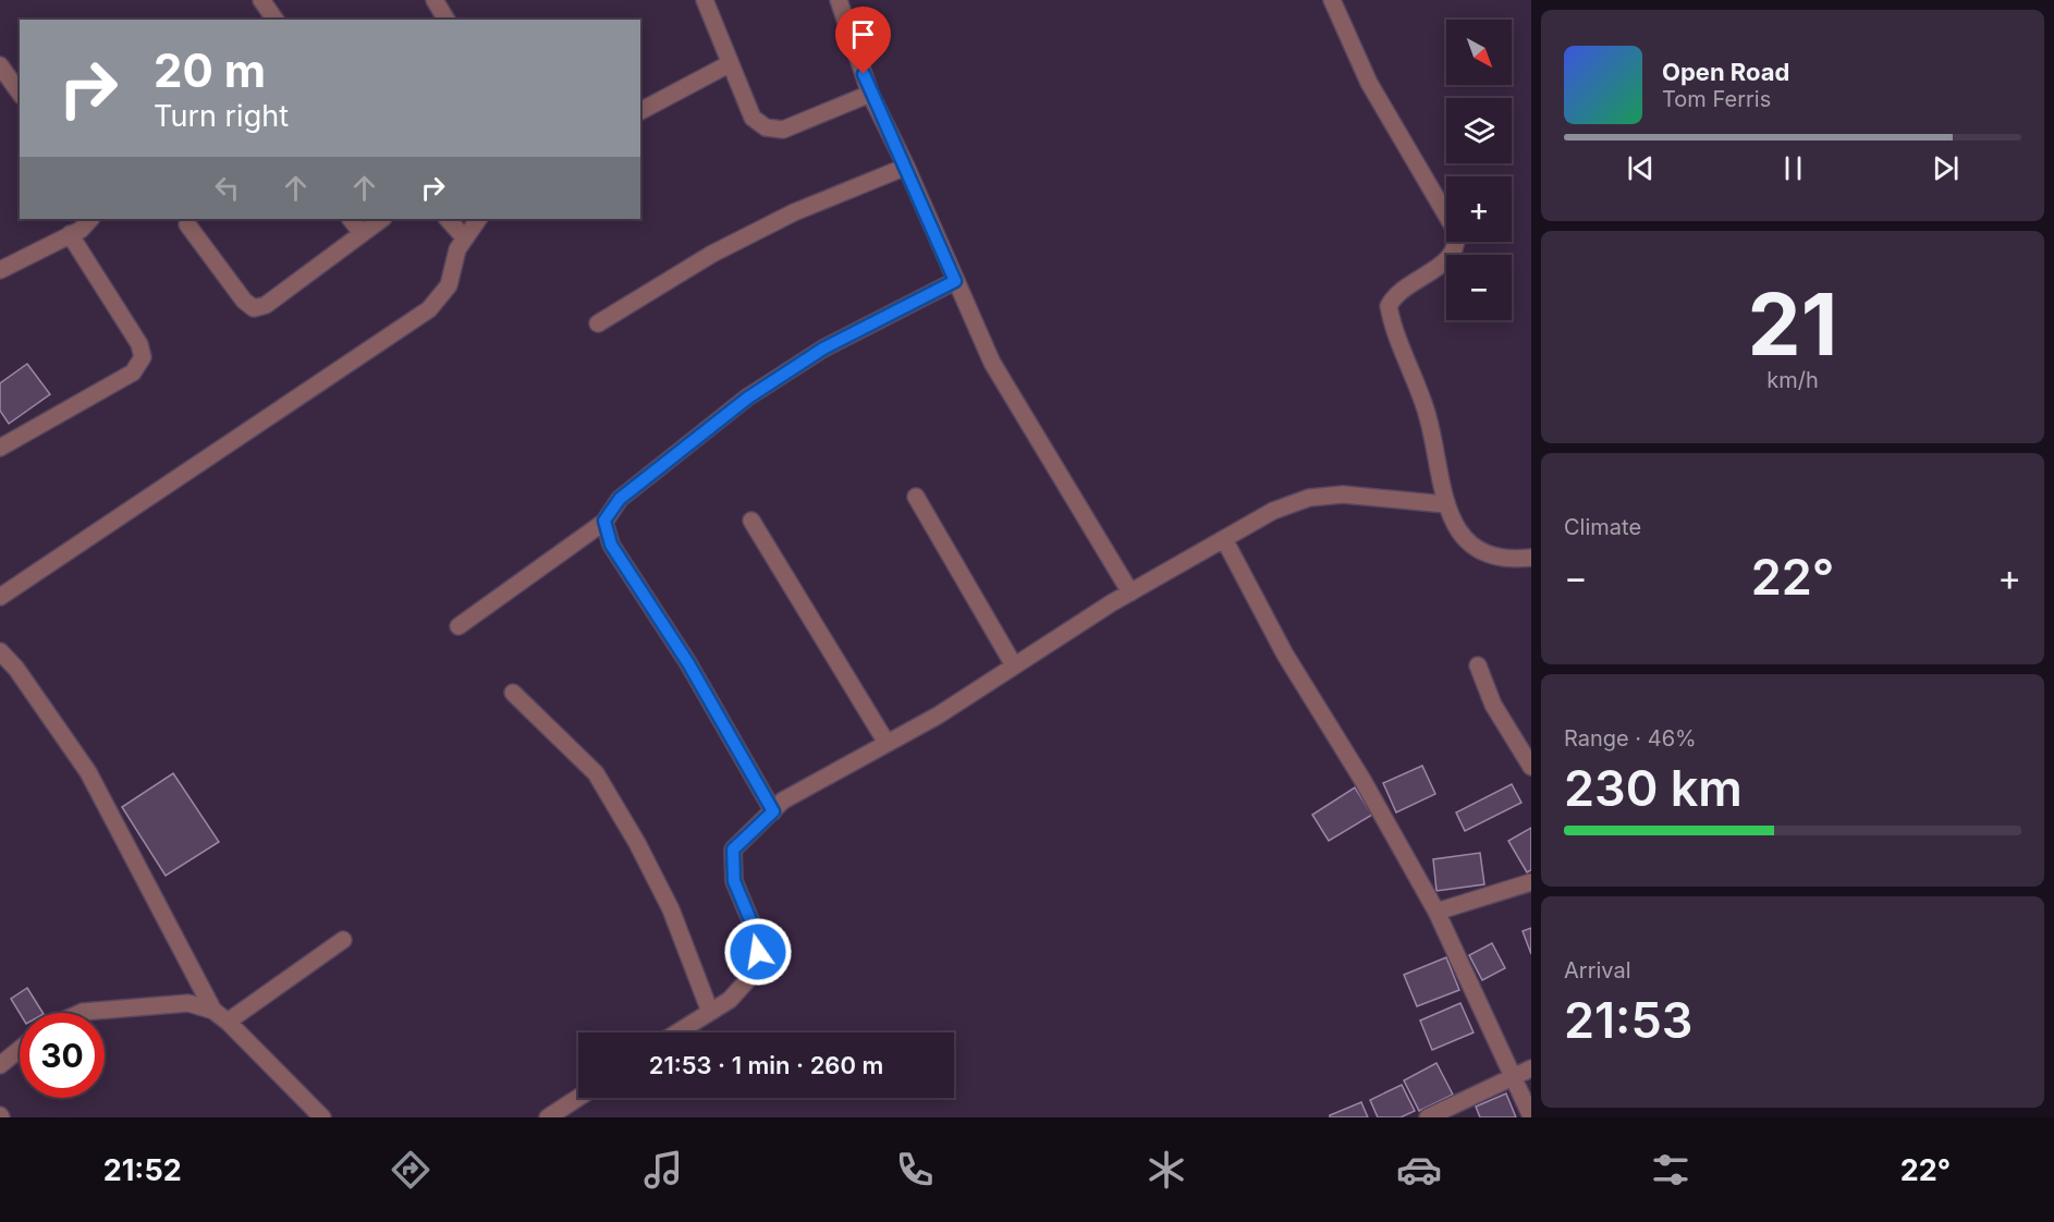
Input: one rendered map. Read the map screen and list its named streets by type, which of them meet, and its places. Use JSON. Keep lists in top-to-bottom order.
{
  "north": "bottom right",
  "page": {
    "map_buttons": ["+", "−"],
    "turn": ["20 m", "Turn right"],
    "song": ["Open Road", "Tom Ferris"],
    "tile": [
      ["21", "km/h"],
      "Climate",
      ["Range · 46%", "230 km"],
      ["Arrival", "21:53"]
    ],
    "heat": ["−", "22°", "+"],
    "limit": "30",
    "trip": "21:53 · 1 min · 260 m",
    "tabs": ["21:52", "22°"]
  }
}
